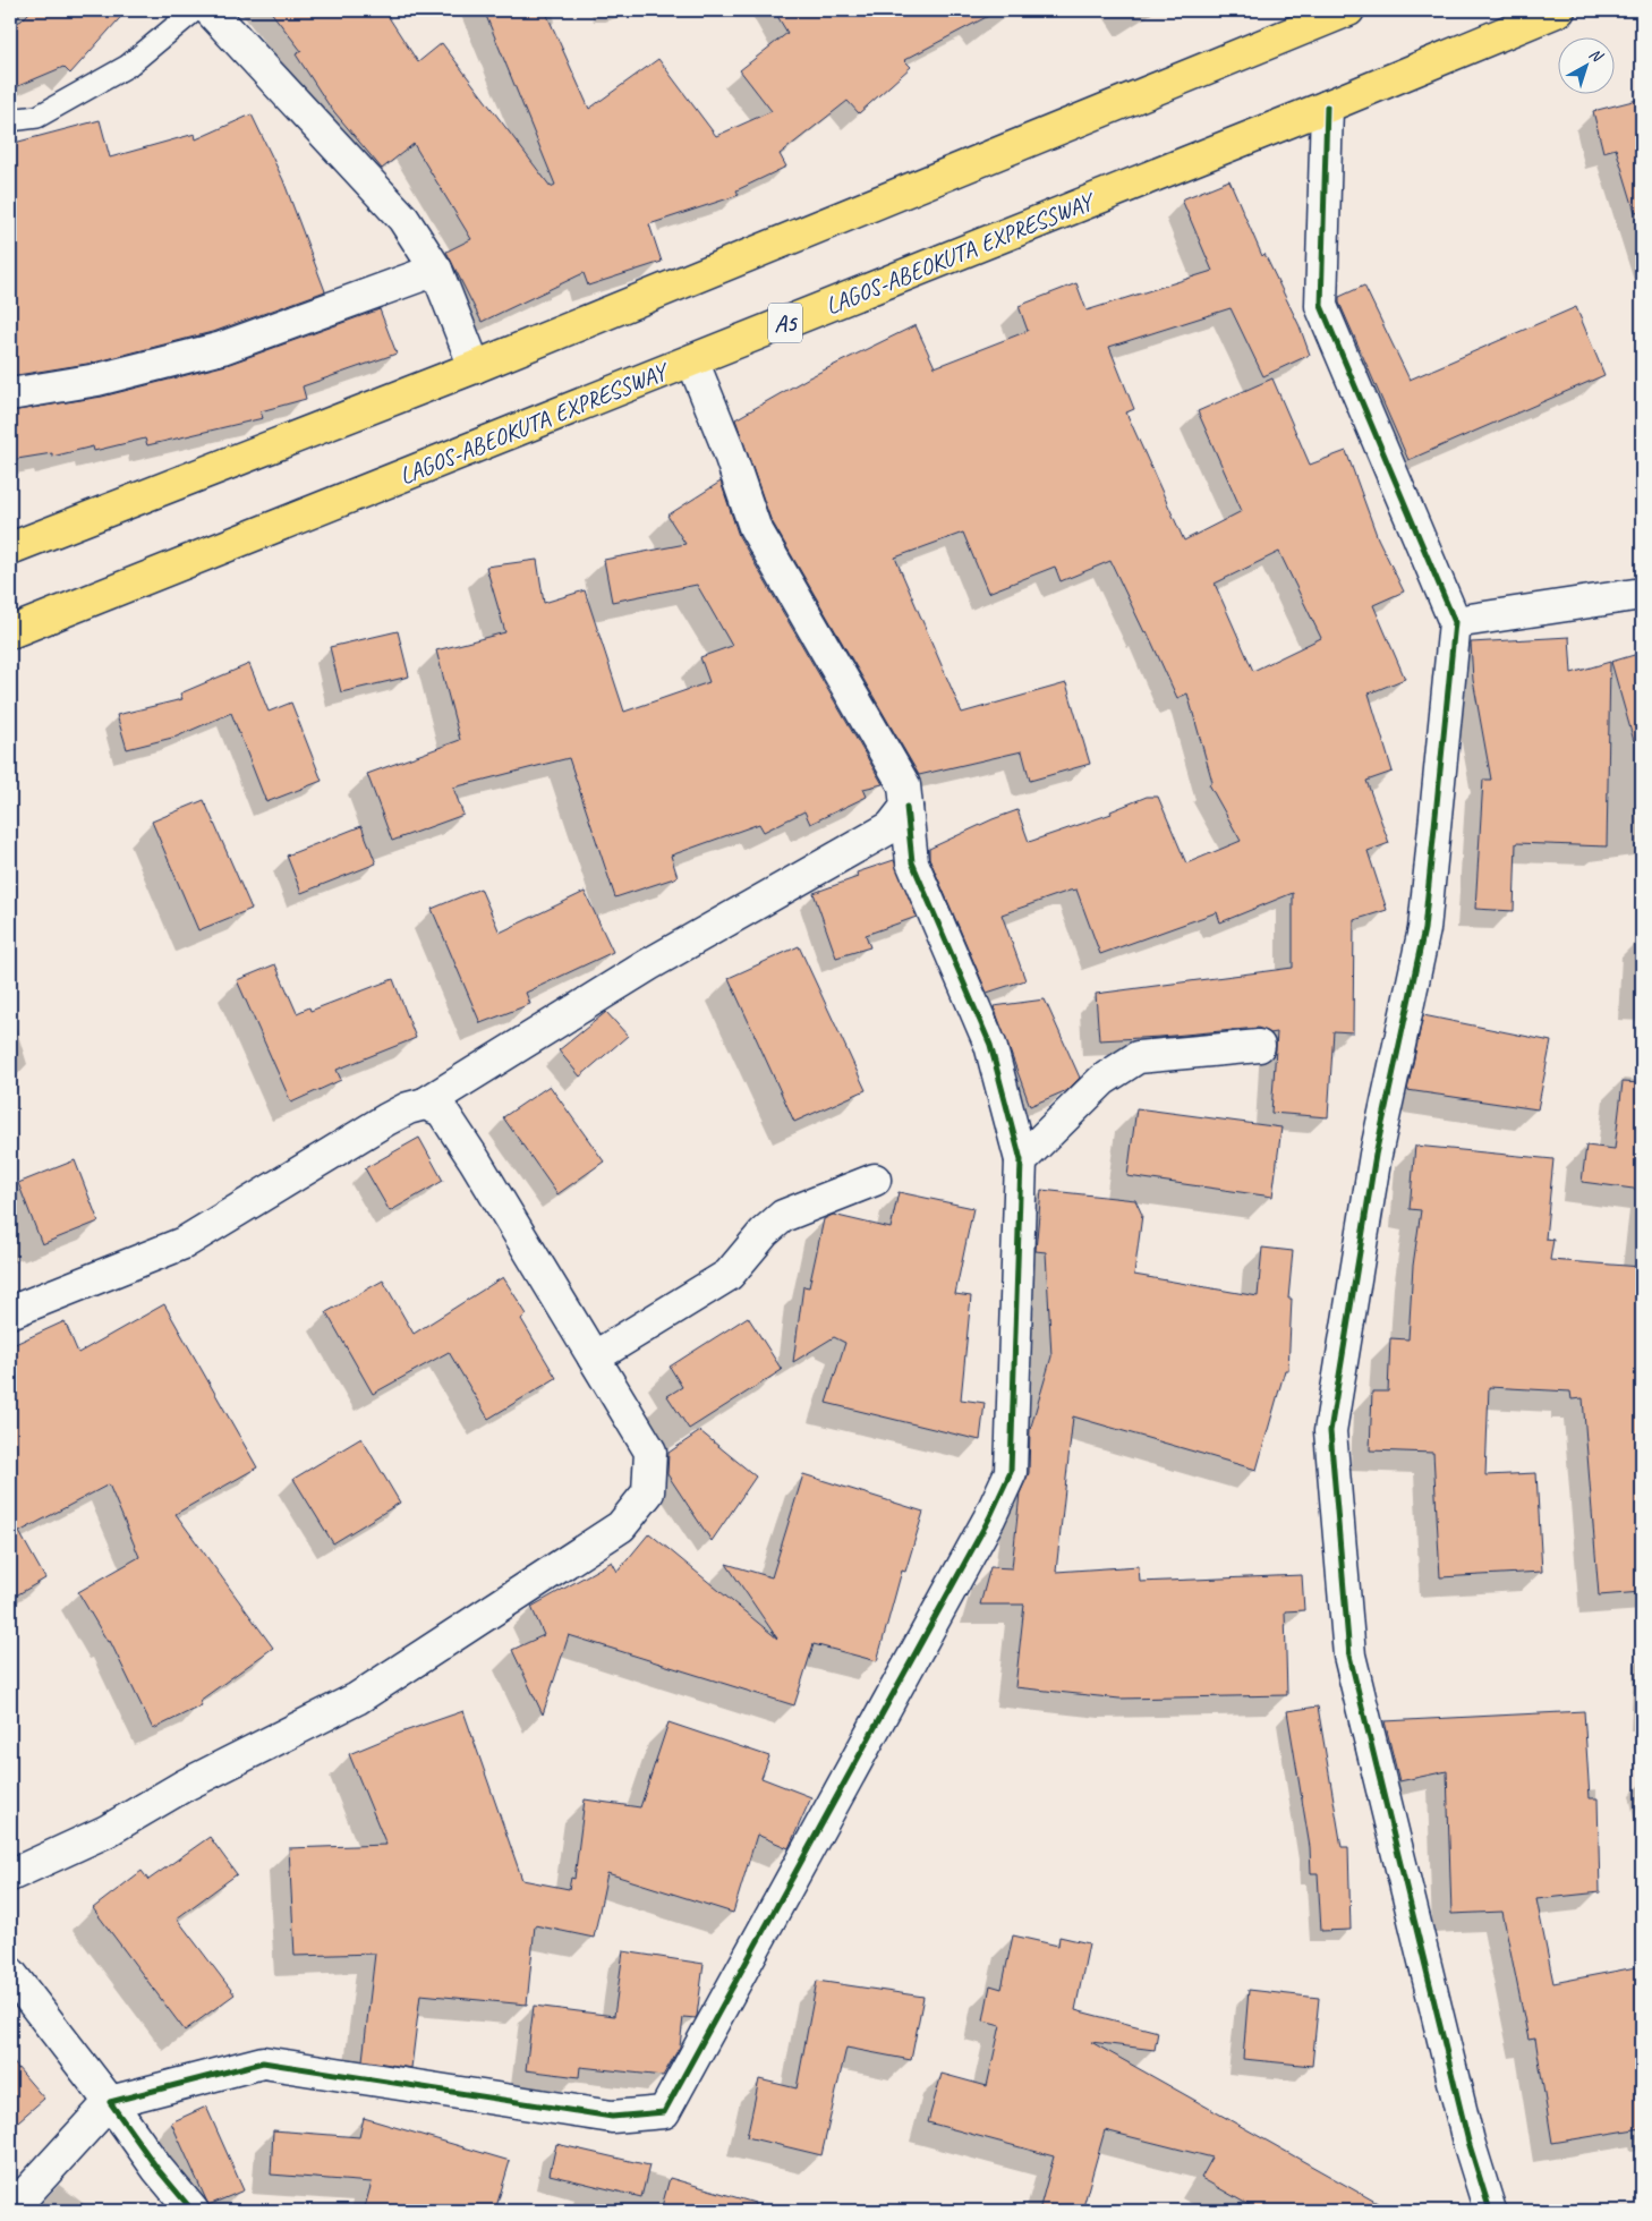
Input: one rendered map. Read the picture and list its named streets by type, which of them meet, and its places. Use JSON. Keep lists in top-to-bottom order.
{
  "streets": {
    "highway": ["LAGOS-ABEOKUTA EXPRESSWAY", "A5"]
  },
  "north": "top right"
}
